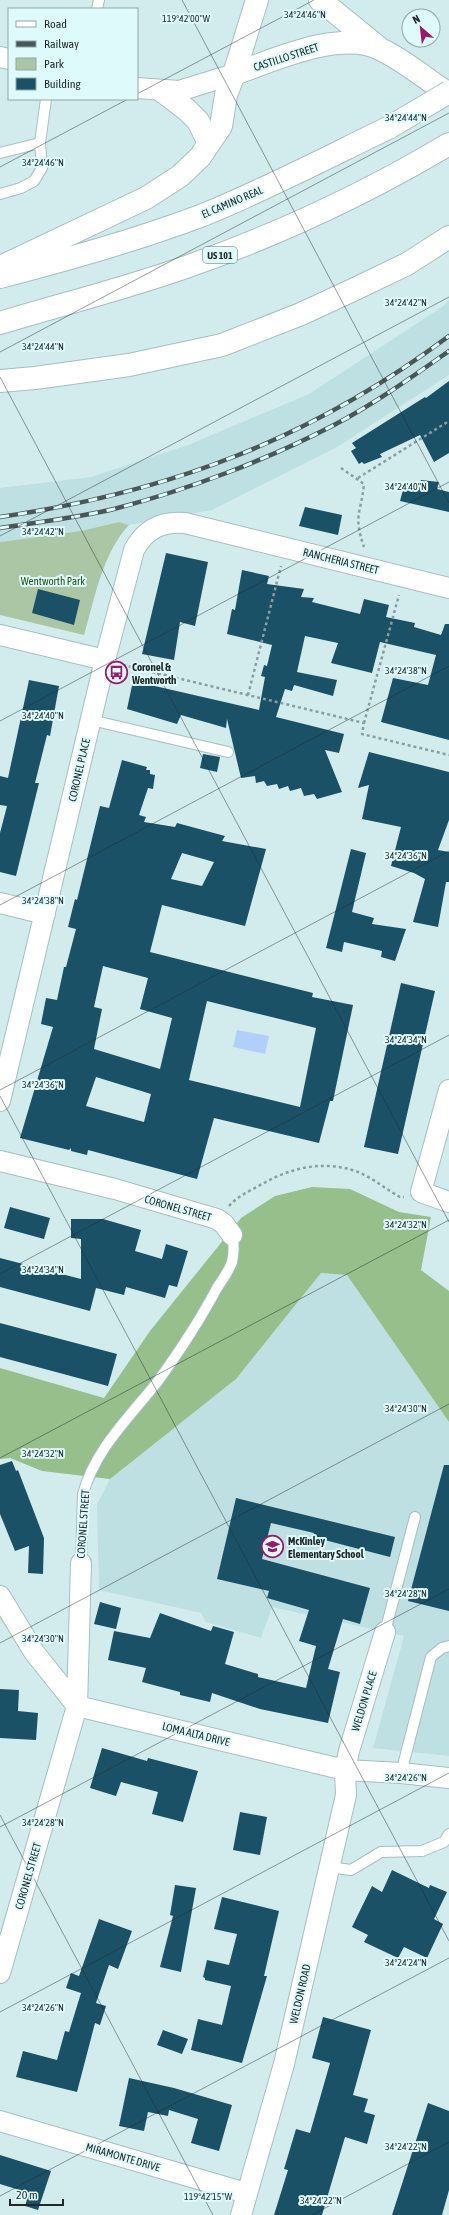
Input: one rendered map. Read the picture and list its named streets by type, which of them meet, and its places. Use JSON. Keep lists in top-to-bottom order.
{
  "streets": {
    "main road": ["CASTILLO STREET", "EL CAMINO REAL", "US 101"],
    "street": [
      "RANCHERIA STREET",
      "CORONEL PLACE",
      "CORONEL STREET",
      "WELDON PLACE",
      "LOMA ALTA DRIVE",
      "WELDON ROAD",
      "MIRAMONTE DRIVE"
    ]
  },
  "crossings": [
    ["CASTILLO STREET", "EL CAMINO REAL"],
    ["RANCHERIA STREET", "CORONEL PLACE"],
    ["CORONEL STREET", "LOMA ALTA DRIVE"],
    ["WELDON PLACE", "LOMA ALTA DRIVE"],
    ["WELDON PLACE", "WELDON ROAD"],
    ["LOMA ALTA DRIVE", "WELDON ROAD"],
    ["WELDON ROAD", "MIRAMONTE DRIVE"]
  ],
  "parks": ["Wentworth Park"],
  "places": {
    "bus stop": ["Coronel & Wentworth"],
    "school or university": ["McKinley Elementary School"]
  },
  "legend": [
    "Road",
    "Railway",
    "Park",
    "Building"
  ],
  "scale_bar": "20 m",
  "north": "top left",
  "coordinates": [
    "34°24'46\"N",
    "119°42'00\"W",
    "34°24'44\"N",
    "34°24'42\"N",
    "34°24'40\"N",
    "34°24'38\"N",
    "34°24'36\"N",
    "34°24'34\"N",
    "34°24'32\"N",
    "34°24'30\"N",
    "34°24'28\"N",
    "34°24'26\"N",
    "34°24'24\"N",
    "34°24'22\"N",
    "119°42'15\"W"
  ]
}
